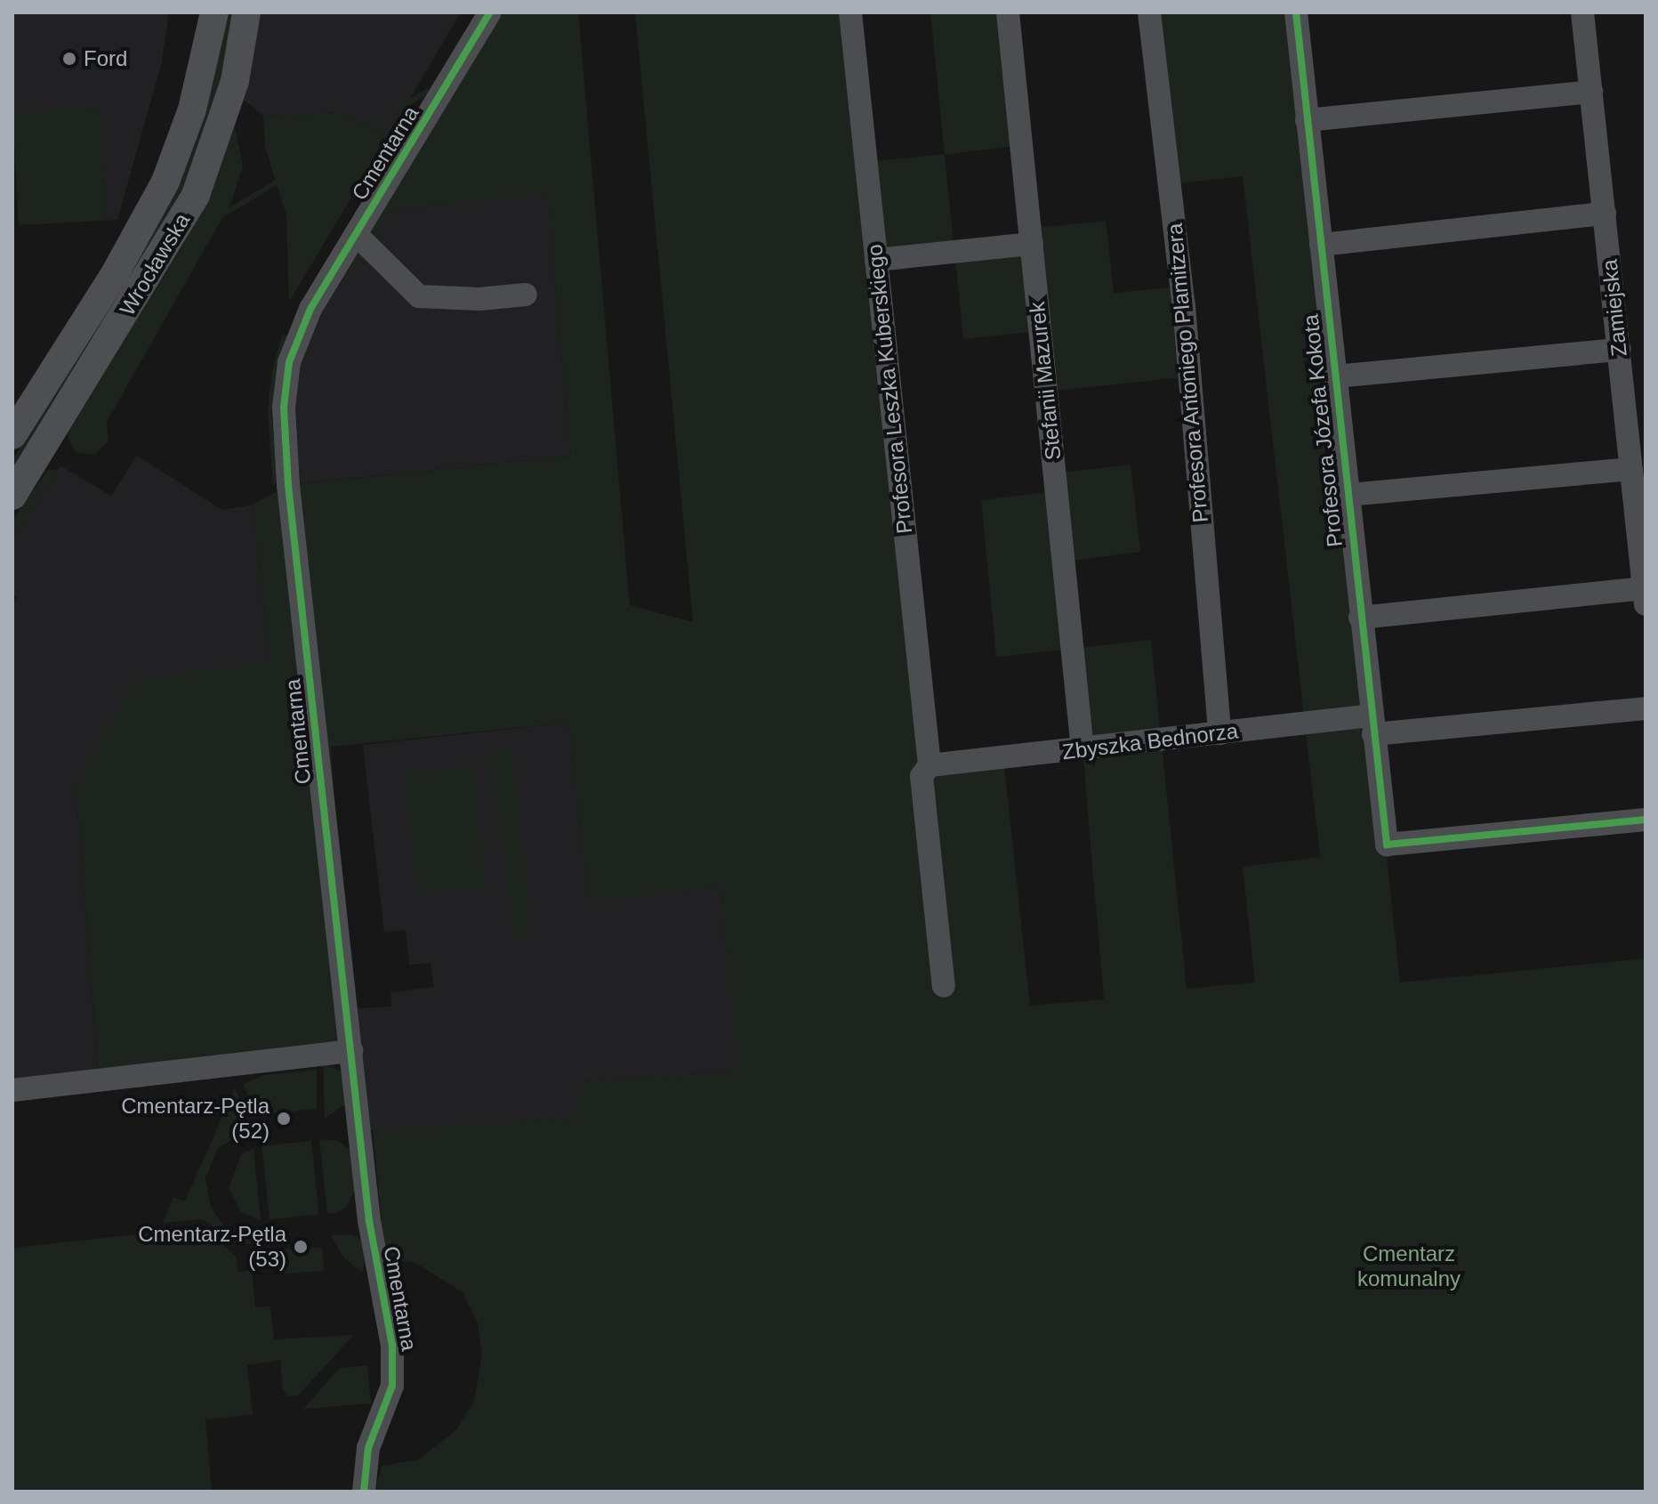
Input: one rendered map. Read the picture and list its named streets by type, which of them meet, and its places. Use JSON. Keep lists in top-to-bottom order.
{
  "streets": {
    "main road": ["Wrocławska"],
    "street": [
      "Cmentarna",
      "Zamiejska",
      "Profesora Antoniego Plamitzera",
      "Stefanii Mazurek",
      "Profesora Leszka Kuberskiego",
      "Profesora Józefa Kokota",
      "Zbyszka Bednorza"
    ]
  },
  "crossings": [
    ["Profesora Antoniego Plamitzera", "Zbyszka Bednorza"],
    ["Stefanii Mazurek", "Zbyszka Bednorza"],
    ["Profesora Leszka Kuberskiego", "Zbyszka Bednorza"],
    ["Profesora Józefa Kokota", "Zbyszka Bednorza"]
  ],
  "parks": ["Cmentarz komunalny"],
  "places": ["Ford", "Cmentarz-Pętla (52)", "Cmentarz-Pętla (53)"]
}
